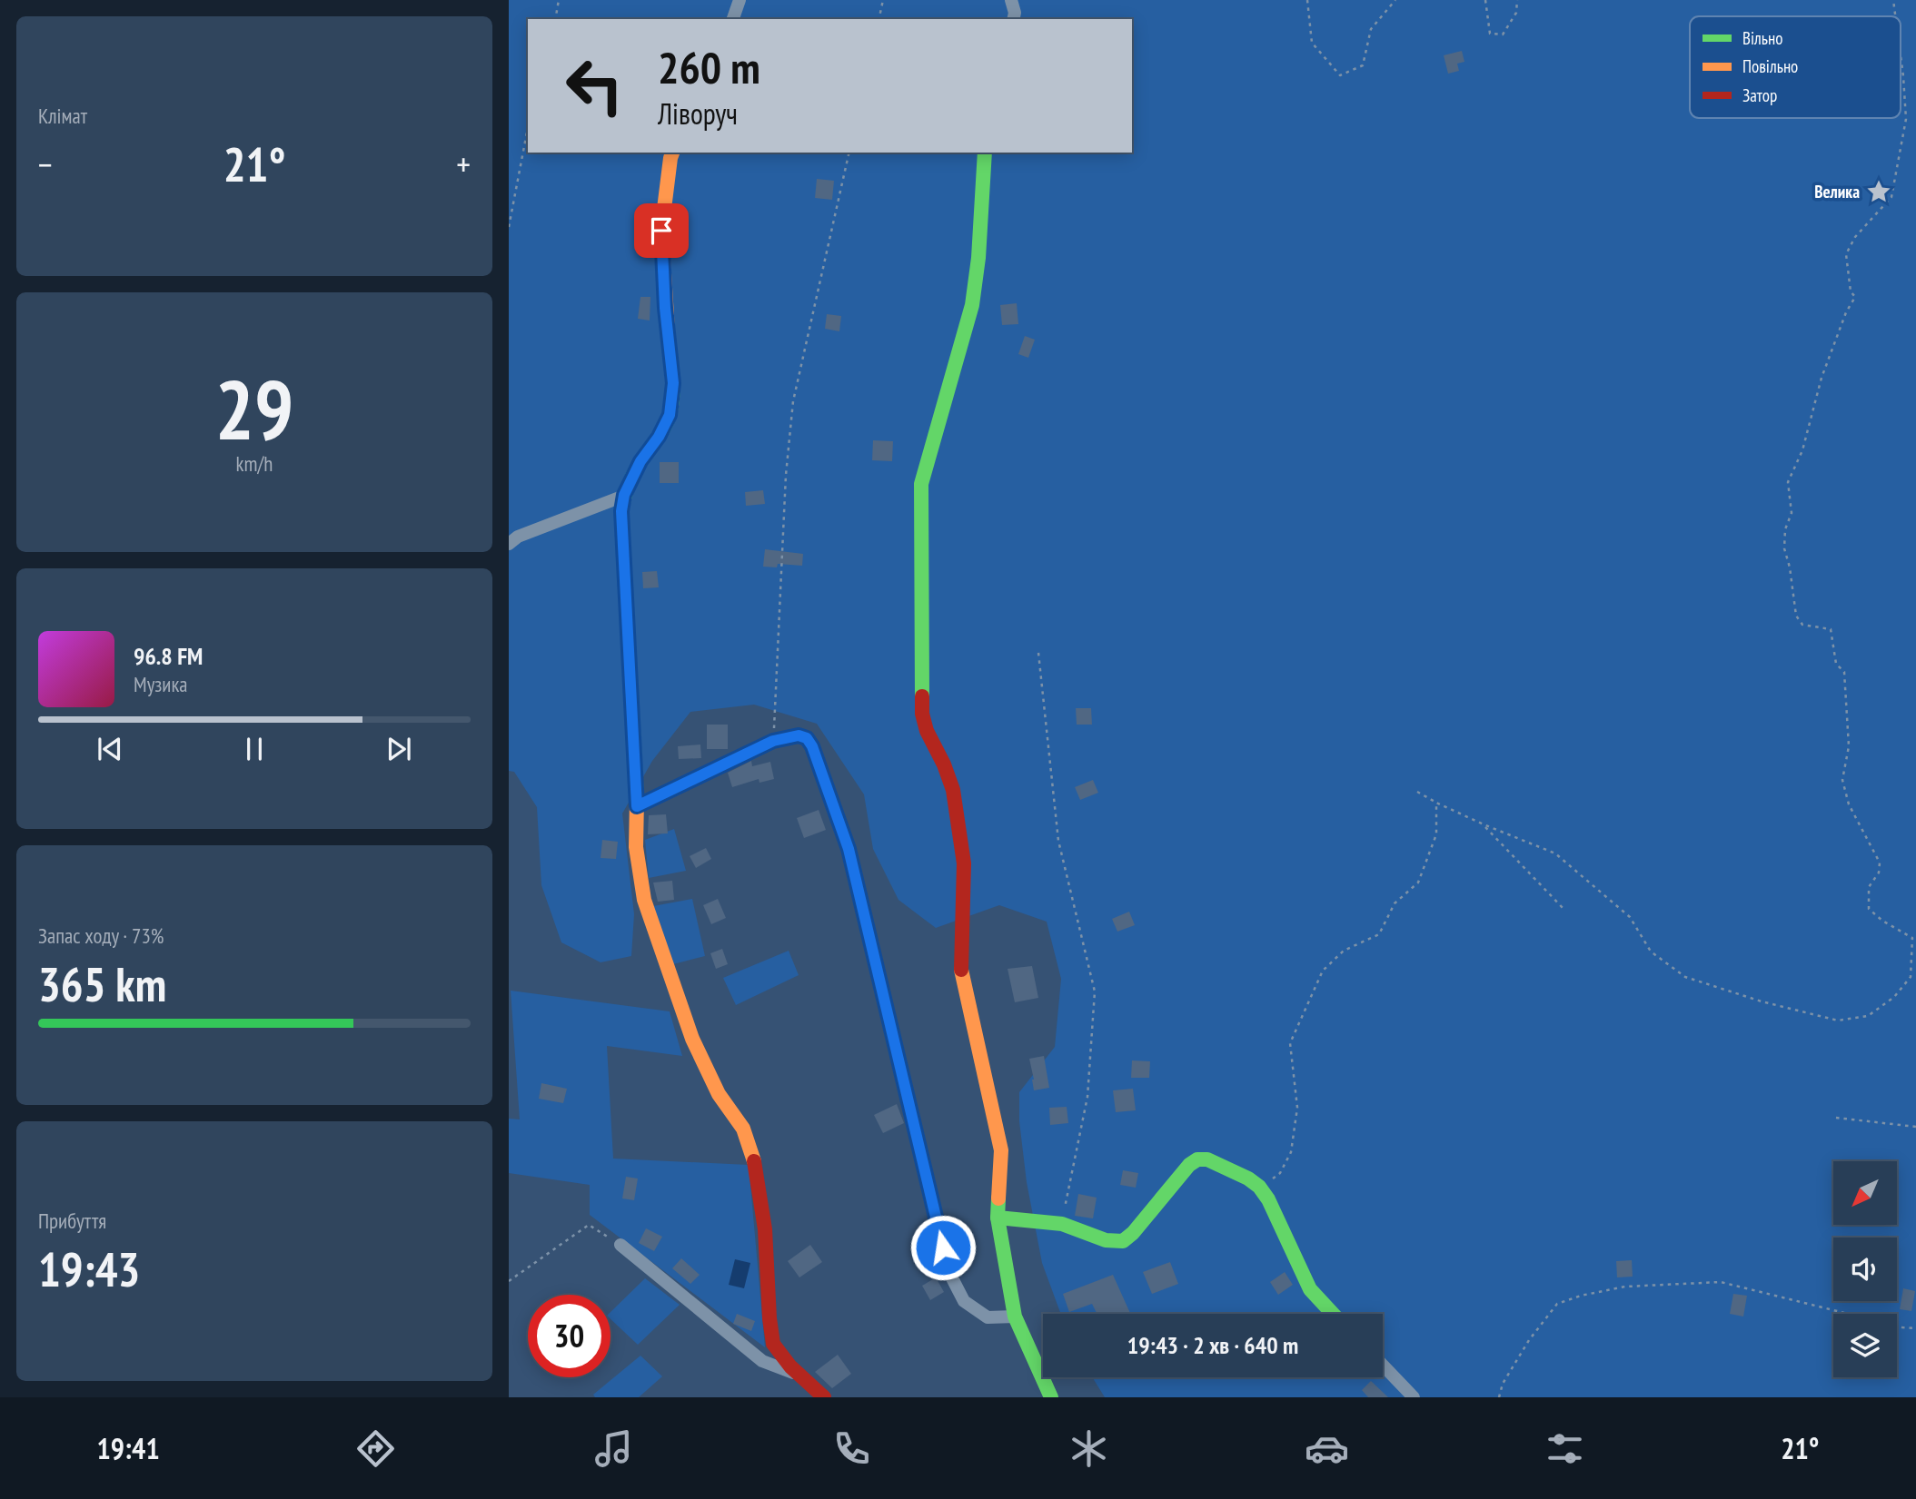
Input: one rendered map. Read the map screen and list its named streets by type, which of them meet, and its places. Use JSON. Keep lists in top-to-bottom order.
{
  "places": {
    "place": ["Велика"]
  },
  "legend": ["Вільно", "Повільно", "Затор"],
  "north": "bottom left",
  "page": {
    "tile": [
      "Клімат",
      ["29", "km/h"],
      ["Запас ходу · 73%", "365 km"],
      ["Прибуття", "19:43"]
    ],
    "turn": ["260 m", "Ліворуч"],
    "heat": ["−", "21°", "+"],
    "song": ["96.8 FM", "Музика"],
    "limit": "30",
    "trip": "19:43 · 2 хв · 640 m",
    "tabs": ["19:41", "21°"]
  }
}
